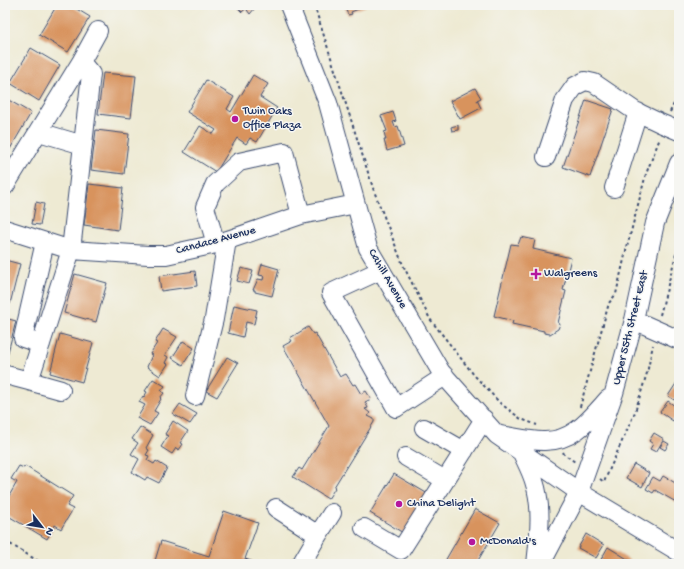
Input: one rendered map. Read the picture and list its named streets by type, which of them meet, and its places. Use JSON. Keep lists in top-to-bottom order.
{
  "streets": {
    "street": ["Candace Avenue", "Cahill Avenue", "Upper 55th Street East"]
  },
  "crossings": [
    ["Candace Avenue", "Cahill Avenue"],
    ["Cahill Avenue", "Upper 55th Street East"]
  ],
  "places": {
    "other": ["Twin Oaks Office Plaza", "China Delight", "McDonald's"],
    "health": ["Walgreens"]
  },
  "north": "bottom right"
}
